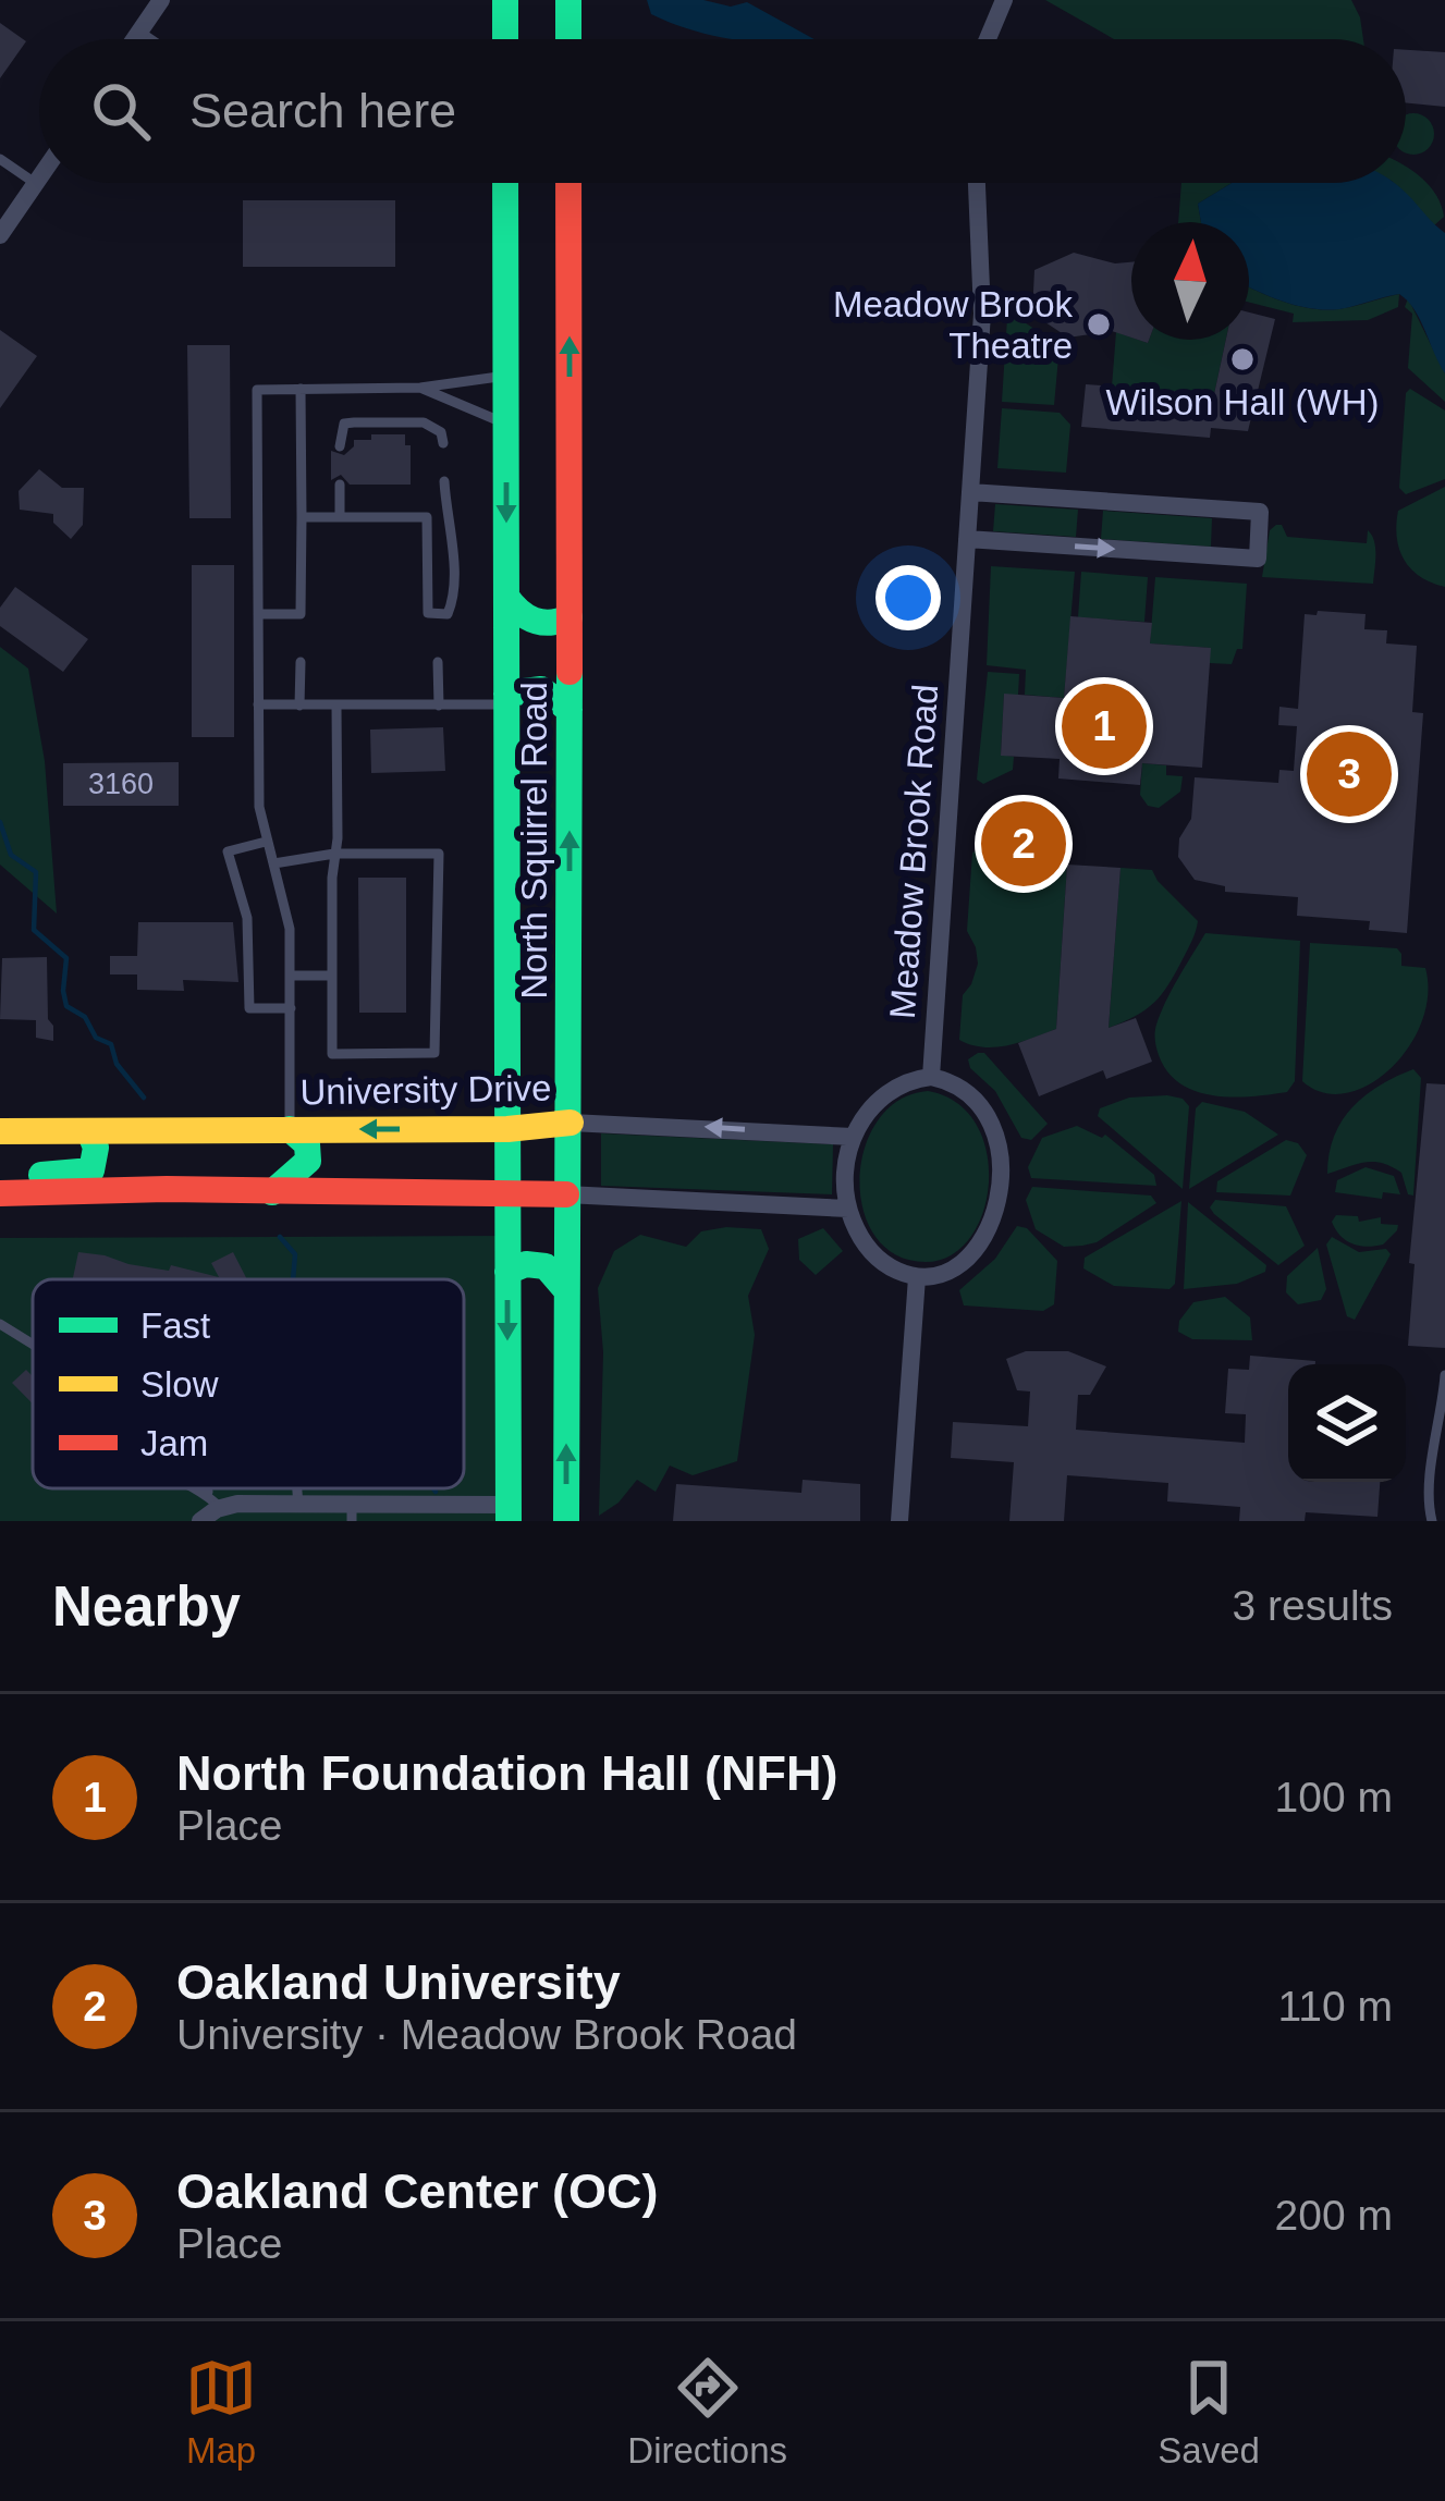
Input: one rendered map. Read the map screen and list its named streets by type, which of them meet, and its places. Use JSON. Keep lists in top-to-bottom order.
{
  "streets": {
    "main road": ["North Squirrel Road", "University Drive"],
    "street": ["Meadow Brook Road"]
  },
  "crossings": [
    ["North Squirrel Road", "University Drive"],
    ["Meadow Brook Road", "University Drive"]
  ],
  "places": ["Meadow Brook Theatre", "Wilson Hall (WH)"],
  "house_numbers": ["3160"],
  "legend": ["Fast", "Slow", "Jam"],
  "north": "top",
  "page": {
    "search": "Search here",
    "pins": ["1", "3", "2"],
    "heading": ["Nearby", "3 results"],
    "list": [
      {
        "mark": "1",
        "name": "North Foundation Hall (NFH)",
        "note": "Place",
        "value": "100 m"
      },
      {
        "mark": "2",
        "name": "Oakland University",
        "note": "University · Meadow Brook Road",
        "value": "110 m"
      },
      {
        "mark": "3",
        "name": "Oakland Center (OC)",
        "note": "Place",
        "value": "200 m"
      }
    ],
    "nav": ["Map", "Directions", "Saved"]
  }
}
